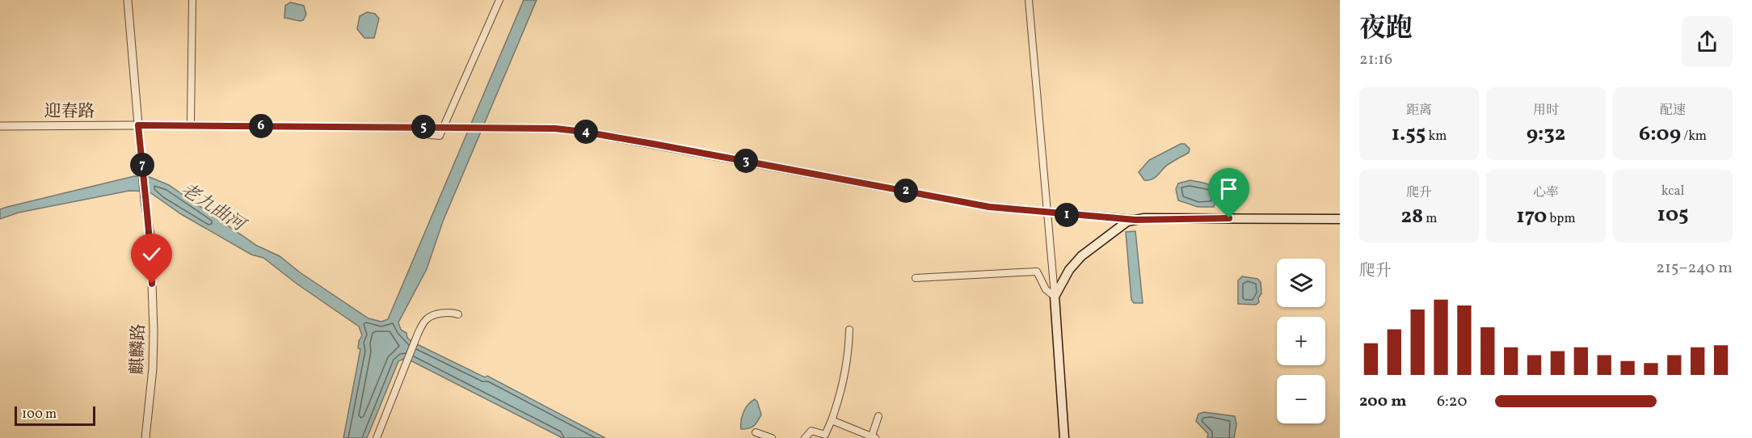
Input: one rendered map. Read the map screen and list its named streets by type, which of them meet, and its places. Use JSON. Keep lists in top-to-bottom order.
{
  "streets": {
    "street": ["迎春路", "麒麟路"]
  },
  "crossings": [
    ["迎春路", "麒麟路"]
  ],
  "water": ["老九曲河"],
  "scale_bar": "100 m",
  "page": {
    "heading": ["夜跑", "21:16"],
    "stats": [
      ["距离", "1.55 km"],
      ["用时", "9:32"],
      ["配速", "6:09 /km"],
      ["爬升", "28 m"],
      ["心率", "170 bpm"],
      ["kcal", "105"]
    ],
    "pins": [
      "6",
      "5",
      "4",
      "3",
      "7",
      "2",
      "1"
    ],
    "chart": ["爬升", "215–240 m"],
    "map_buttons": ["+", "−"],
    "list": [
      {
        "name": "200 m",
        "note": "6:20"
      }
    ],
    "scale": "100 m"
  }
}
